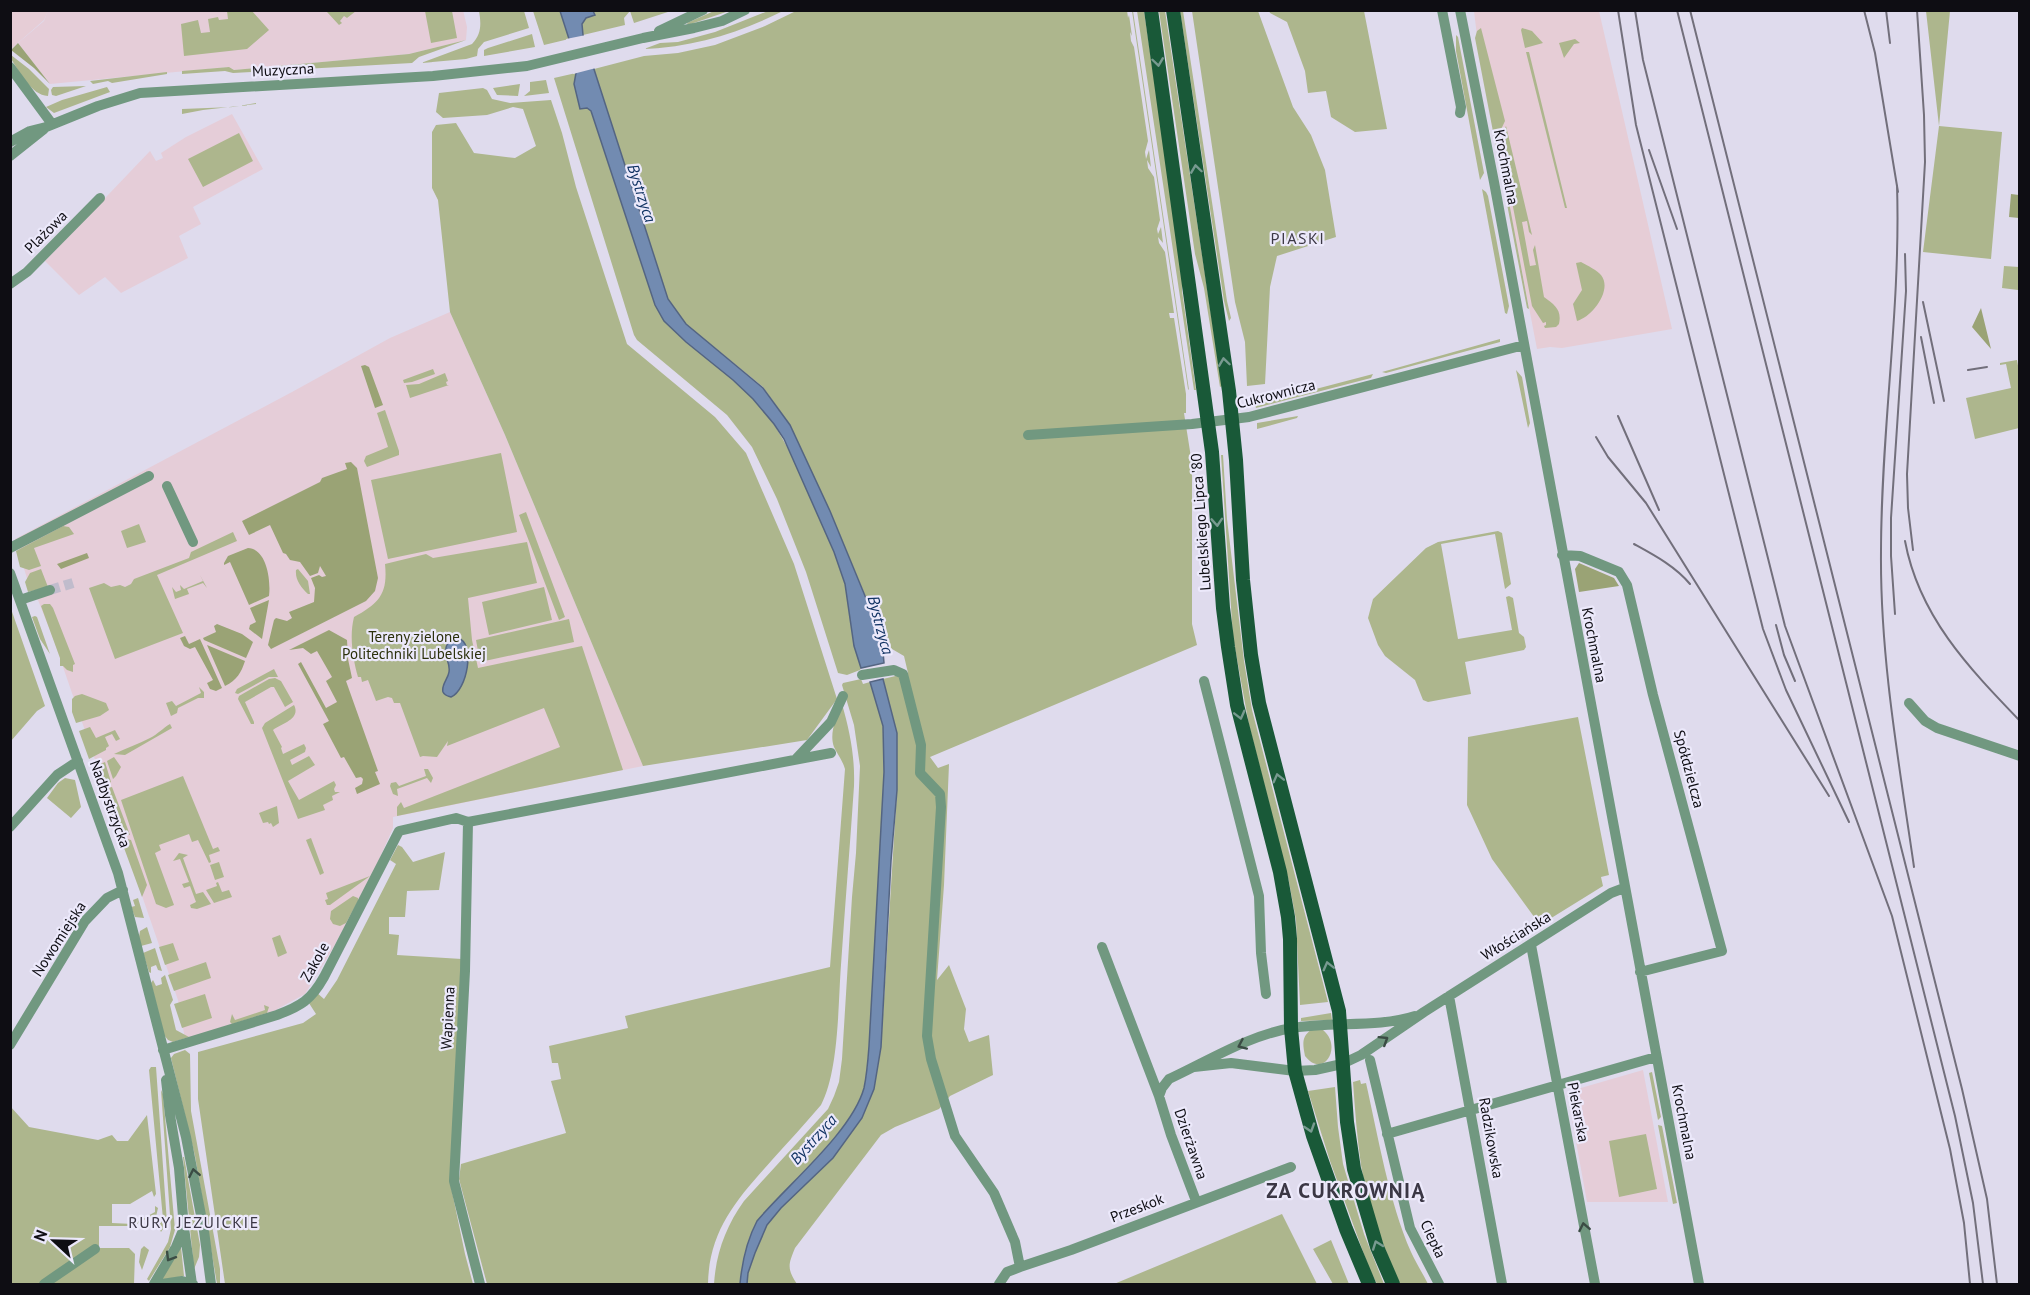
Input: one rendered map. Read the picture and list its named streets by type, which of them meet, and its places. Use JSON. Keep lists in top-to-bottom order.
{
  "streets": {
    "main road": ["Lubelskiego Lipca '80"],
    "street": [
      "Muzyczna",
      "Krochmalna",
      "Plażowa",
      "Cukrownicza",
      "Spółdzielcza",
      "Nadbystrzycka",
      "Włościańska",
      "Nowomiejska",
      "Zakole",
      "Wapienna",
      "Piekarska",
      "Radzikowska",
      "Dzierżawna",
      "Przeskok",
      "Ciepła"
    ]
  },
  "crossings": [
    ["Krochmalna", "Cukrownicza"],
    ["Krochmalna", "Spółdzielcza"],
    ["Krochmalna", "Włościańska"],
    ["Cukrownicza", "Lubelskiego Lipca '80"],
    ["Lubelskiego Lipca '80", "Włościańska"],
    ["Nadbystrzycka", "Nowomiejska"],
    ["Nadbystrzycka", "Zakole"],
    ["Włościańska", "Piekarska"],
    ["Włościańska", "Radzikowska"],
    ["Zakole", "Wapienna"],
    ["Dzierżawna", "Przeskok"]
  ],
  "one_way": ["Piekarska"],
  "districts": ["PIASKI", "ZA CUKROWNIĄ", "RURY JEZUICKIE"],
  "water": ["Bystrzyca"],
  "parks": ["Tereny zielone Politechniki Lubelskiej"],
  "north": "left"
}
